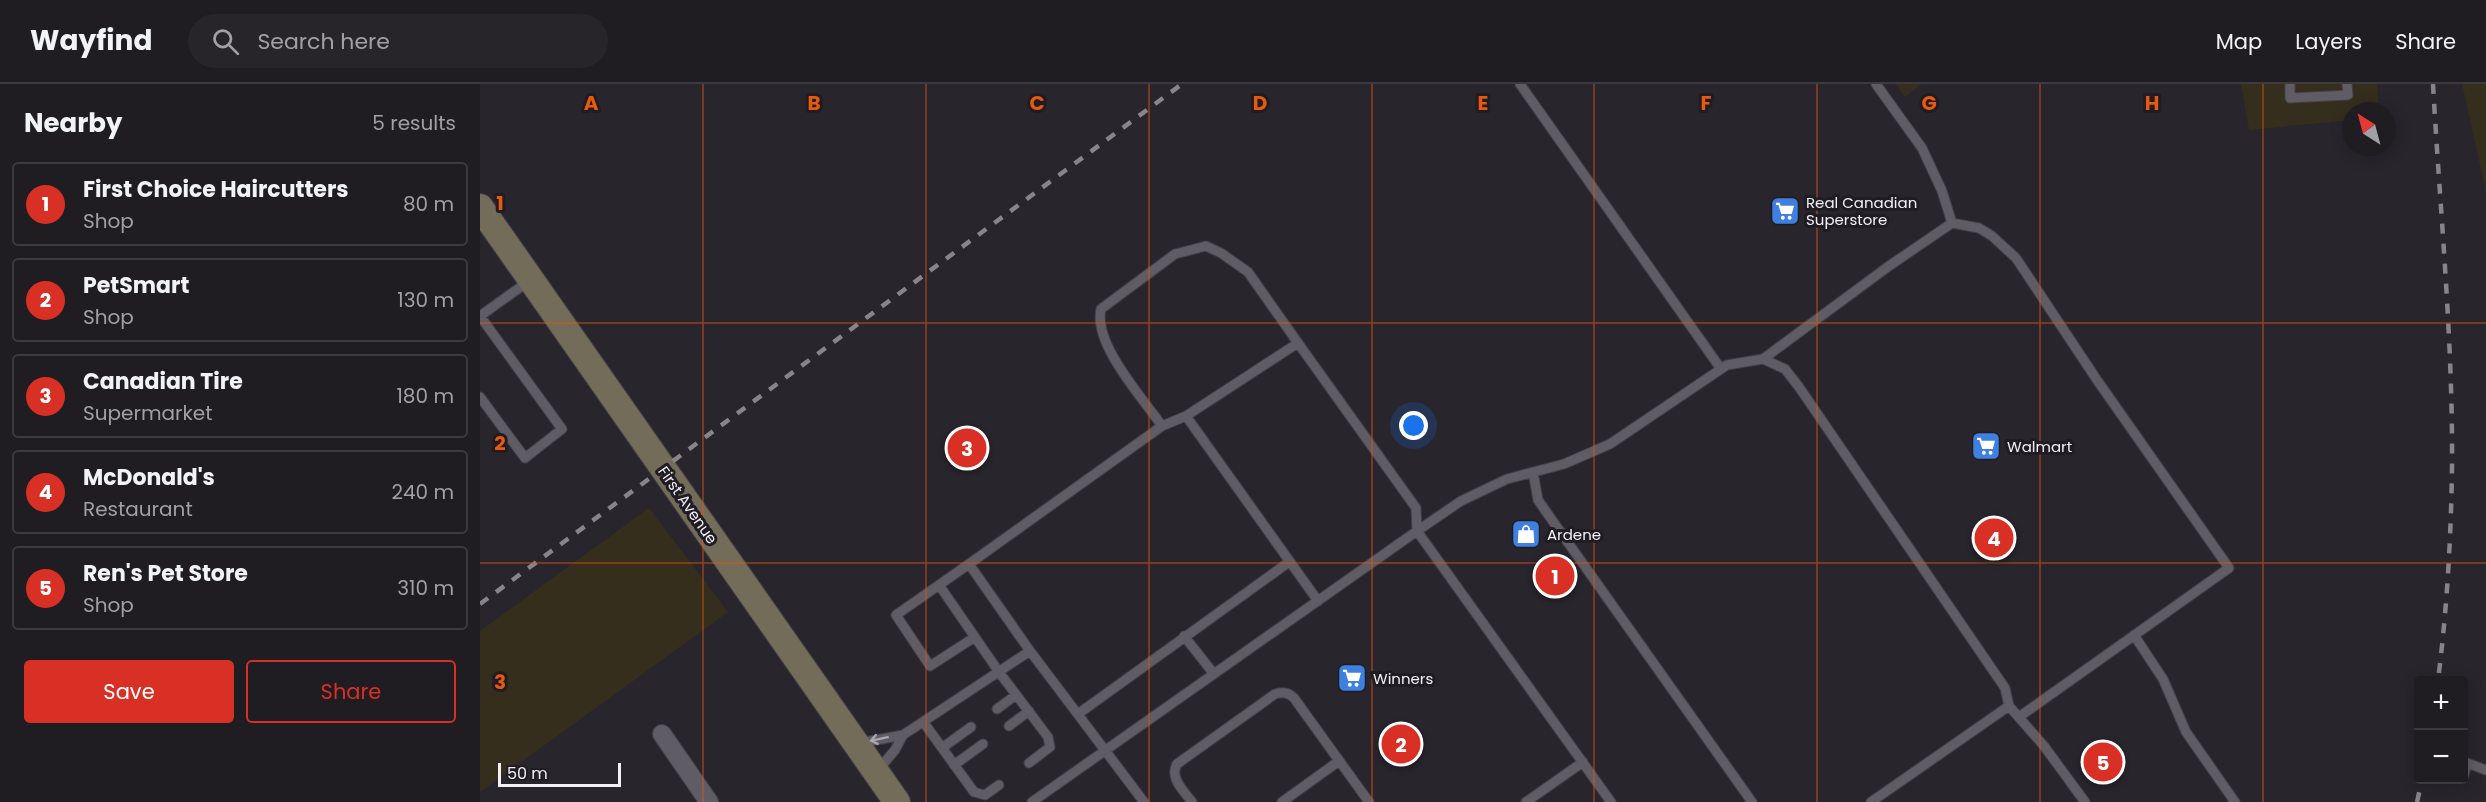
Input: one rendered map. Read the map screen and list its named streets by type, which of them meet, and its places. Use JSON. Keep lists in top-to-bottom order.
{
  "streets": {
    "main road": ["First Avenue"]
  },
  "places": {
    "supermarket": ["Real Canadian Superstore", "Walmart", "Winners"],
    "shop": ["Ardene"]
  },
  "scale_bar": "50 m",
  "north": "top left",
  "page": {
    "header": "Wayfind",
    "search": "Search here",
    "nav": ["Map", "Layers", "Share"],
    "heading": ["Nearby", "5 results"],
    "list": [
      {
        "mark": "1",
        "name": "First Choice Haircutters",
        "note": "Shop",
        "value": "80 m"
      },
      {
        "mark": "2",
        "name": "PetSmart",
        "note": "Shop",
        "value": "130 m"
      },
      {
        "mark": "3",
        "name": "Canadian Tire",
        "note": "Supermarket",
        "value": "180 m"
      },
      {
        "mark": "4",
        "name": "McDonald's",
        "note": "Restaurant",
        "value": "240 m"
      },
      {
        "mark": "5",
        "name": "Ren's Pet Store",
        "note": "Shop",
        "value": "310 m"
      }
    ],
    "pins": [
      "3",
      "4",
      "1",
      "2",
      "5"
    ],
    "buttons": ["Save", "Share"],
    "map_buttons": ["+", "−"],
    "scale": "50 m"
  },
  "grid": {
    "columns": [
      "A",
      "B",
      "C",
      "D",
      "E",
      "F",
      "G",
      "H"
    ],
    "rows": ["1", "2", "3"]
  }
}
